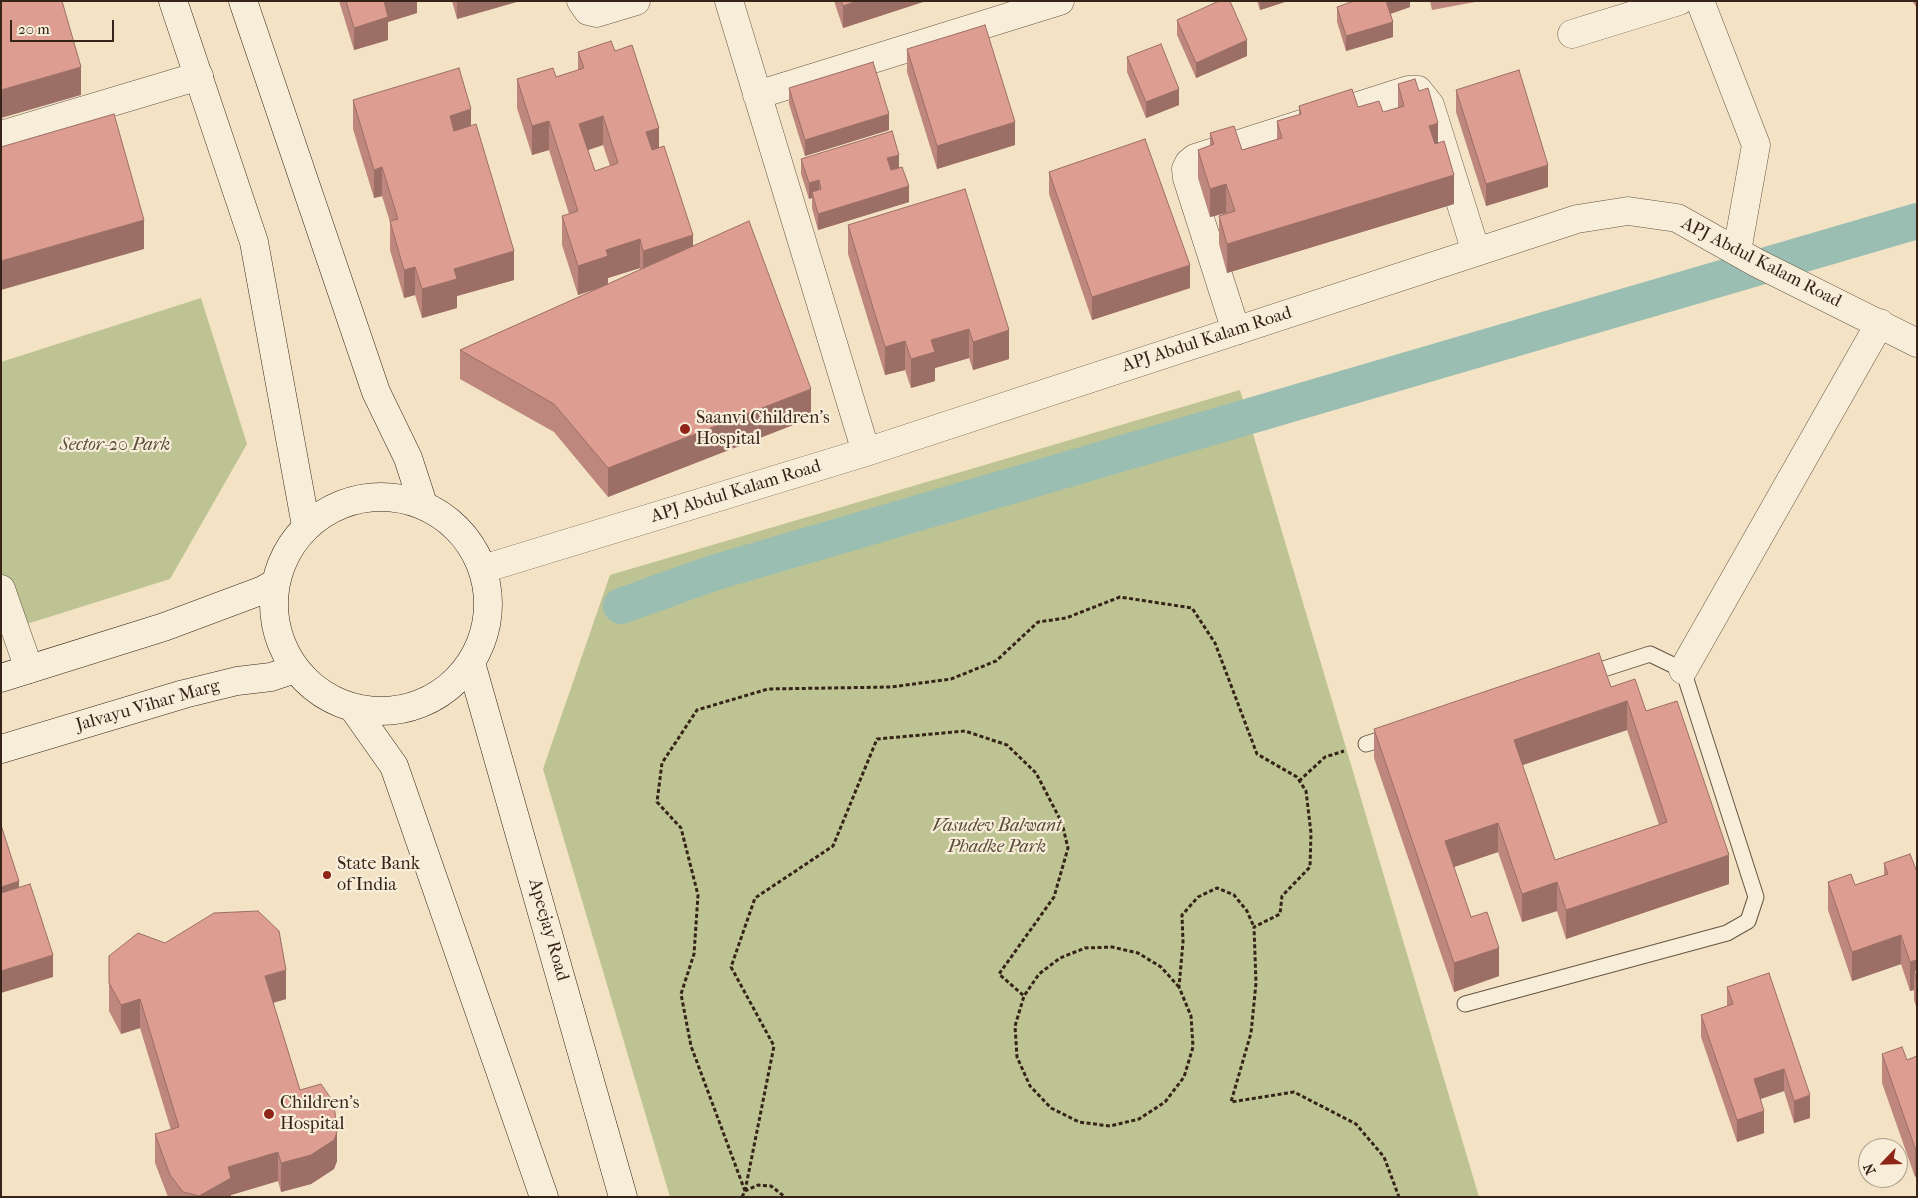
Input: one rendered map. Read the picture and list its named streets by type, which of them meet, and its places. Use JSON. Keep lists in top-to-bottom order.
{
  "streets": {
    "street": ["APJ Abdul Kalam Road", "Jalvayu Vihar Marg", "Apeejay Road"]
  },
  "parks": ["Sector-20 Park", "Vasudev Balwant Phadke Park"],
  "places": ["Saanvi Children's Hospital", "State Bank of India", "Children's Hospital"],
  "scale_bar": "20 m",
  "north": "bottom left"
}
